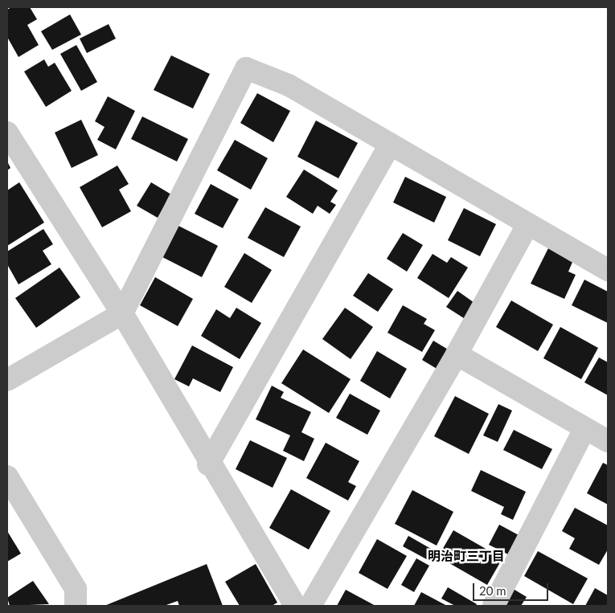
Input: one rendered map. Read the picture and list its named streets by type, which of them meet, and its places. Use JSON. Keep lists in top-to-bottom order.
{
  "districts": ["明治町三丁目"],
  "scale_bar": "20 m"
}
